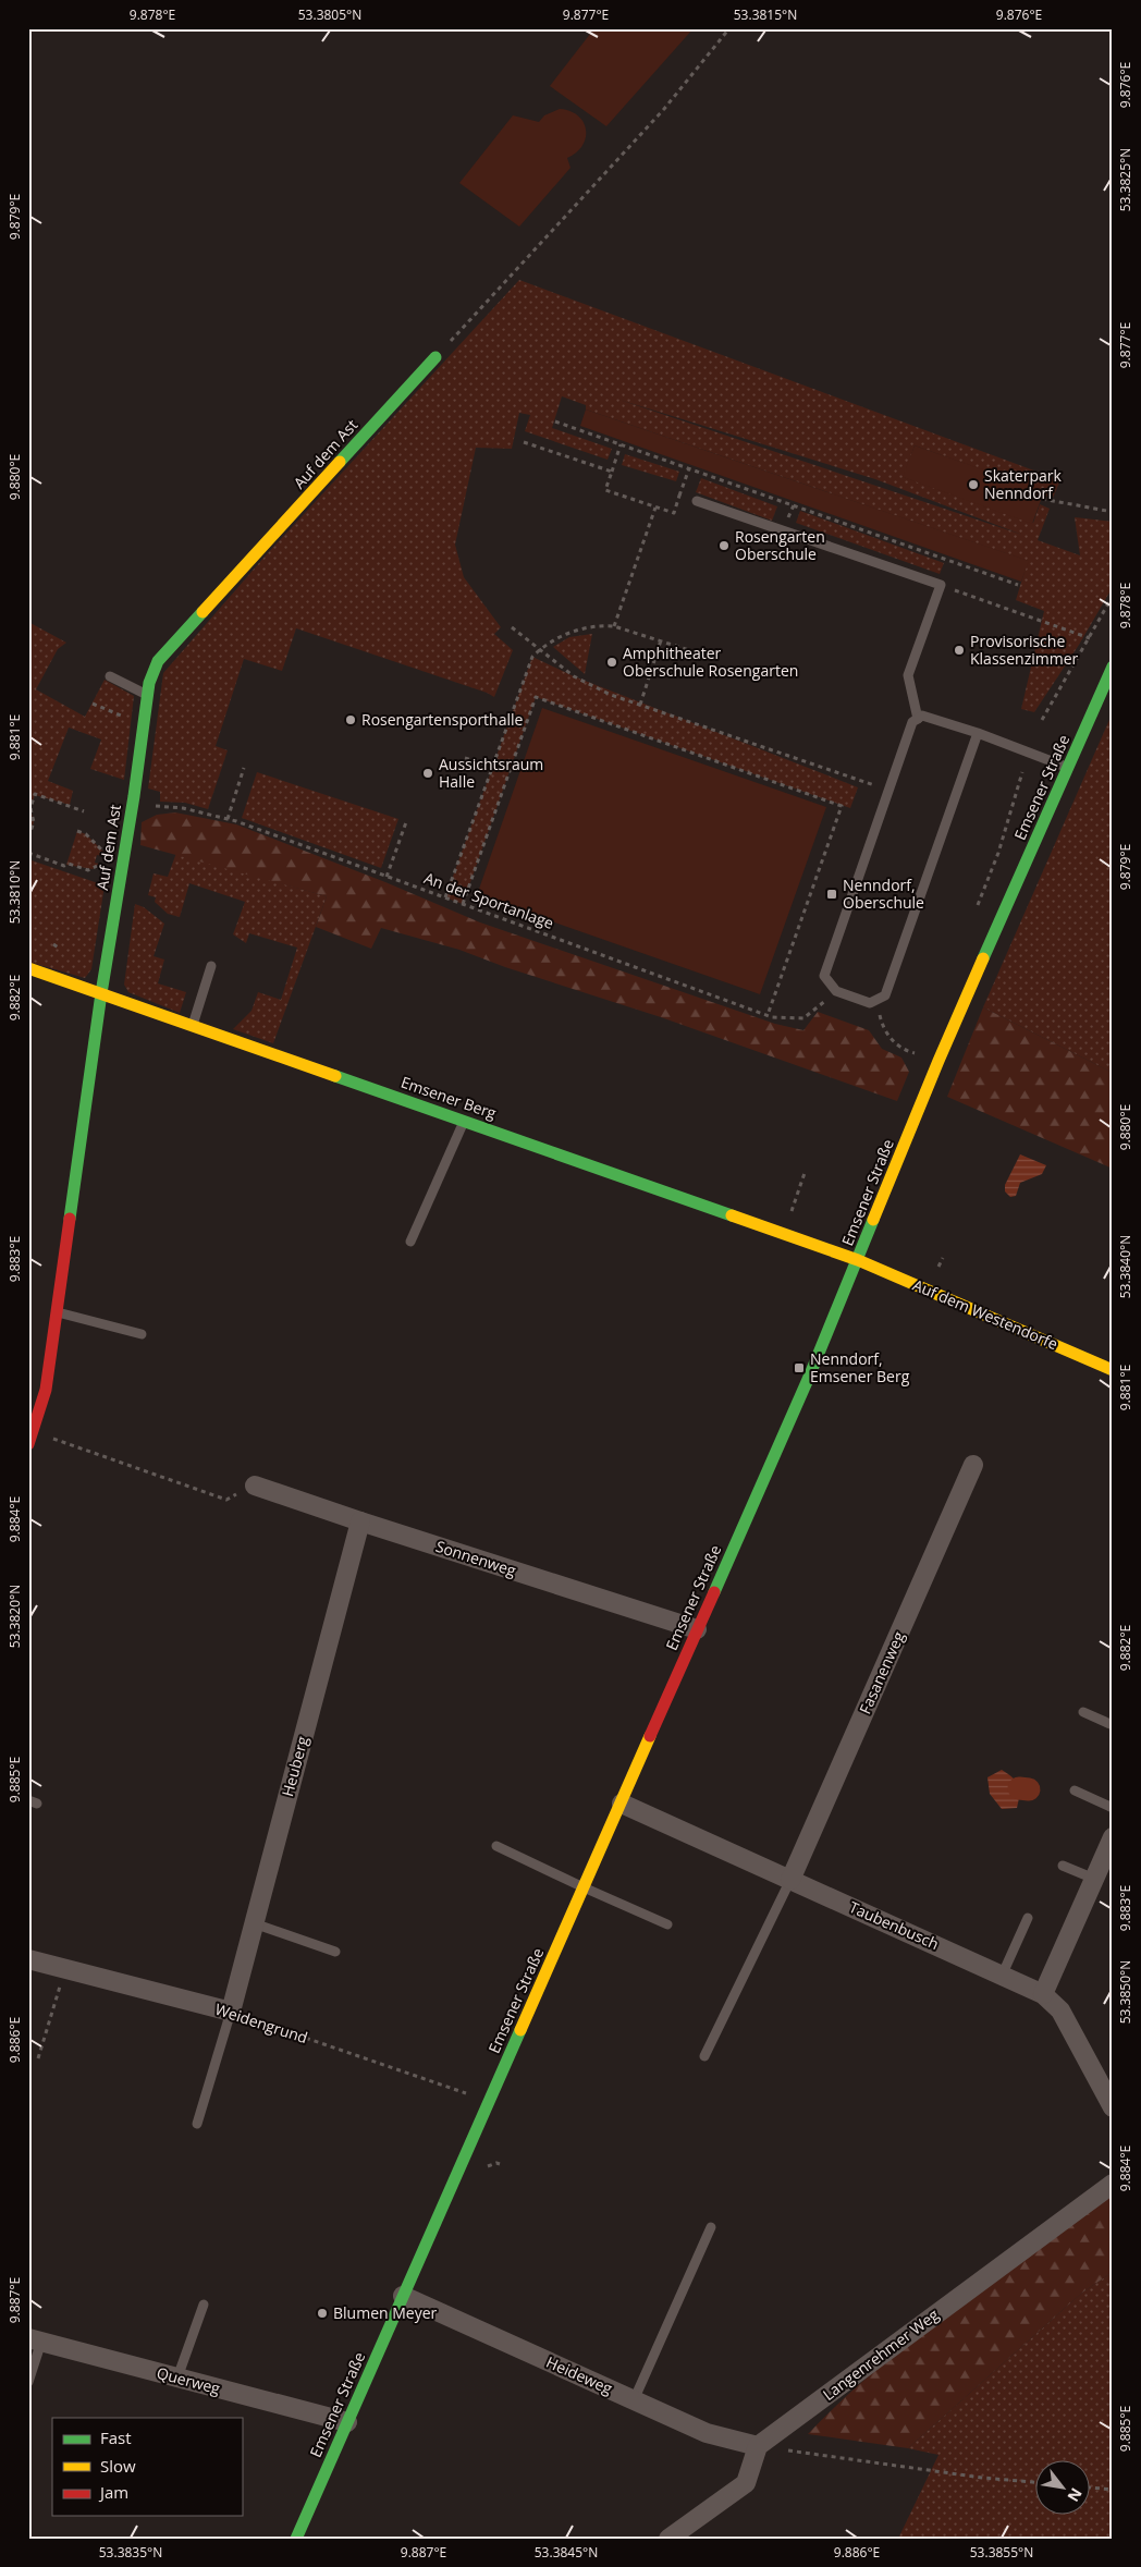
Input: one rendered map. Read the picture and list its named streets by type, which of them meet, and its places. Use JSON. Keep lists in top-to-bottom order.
{
  "streets": {
    "street": [
      "Auf dem Ast",
      "Emsener Straße",
      "Emsener Berg",
      "Auf dem Westendorfe",
      "Sonnenweg",
      "Fasanenweg",
      "Heuberg",
      "Taubenbusch",
      "Weidengrund",
      "Langenrehmer Weg",
      "Heideweg",
      "Querweg"
    ],
    "path": ["An der Sportanlage"]
  },
  "crossings": [
    ["Auf dem Ast", "An der Sportanlage"],
    ["Auf dem Ast", "Emsener Berg"],
    ["Emsener Straße", "Emsener Berg"],
    ["Emsener Straße", "Auf dem Westendorfe"],
    ["Emsener Straße", "Sonnenweg"],
    ["Emsener Straße", "Taubenbusch"],
    ["Emsener Straße", "Weidengrund"],
    ["Emsener Straße", "Heideweg"],
    ["Emsener Straße", "Querweg"],
    ["Emsener Berg", "Auf dem Westendorfe"],
    ["Sonnenweg", "Heuberg"],
    ["Fasanenweg", "Taubenbusch"],
    ["Heuberg", "Weidengrund"],
    ["Langenrehmer Weg", "Heideweg"]
  ],
  "places": {
    "other": [
      "Skaterpark Nenndorf",
      "Rosengarten Oberschule",
      "Provisorische Klassenzimmer",
      "Amphitheater Oberschule Rosengarten",
      "Rosengartensporthalle",
      "Aussichtsraum Halle",
      "Blumen Meyer"
    ],
    "transit": ["Nenndorf, Oberschule", "Nenndorf, Emsener Berg"]
  },
  "legend": ["Fast", "Slow", "Jam"],
  "north": "bottom right",
  "coordinates": [
    "9.878°E",
    "53.3805°N",
    "9.877°E",
    "53.3815°N",
    "9.876°E",
    "53.3825°N",
    "9.879°E",
    "9.880°E",
    "9.881°E",
    "53.3810°N",
    "9.882°E",
    "9.883°E",
    "53.3840°N",
    "9.884°E",
    "53.3820°N",
    "9.885°E",
    "53.3850°N",
    "9.886°E",
    "9.887°E",
    "53.3835°N",
    "53.3845°N",
    "53.3855°N"
  ]
}
